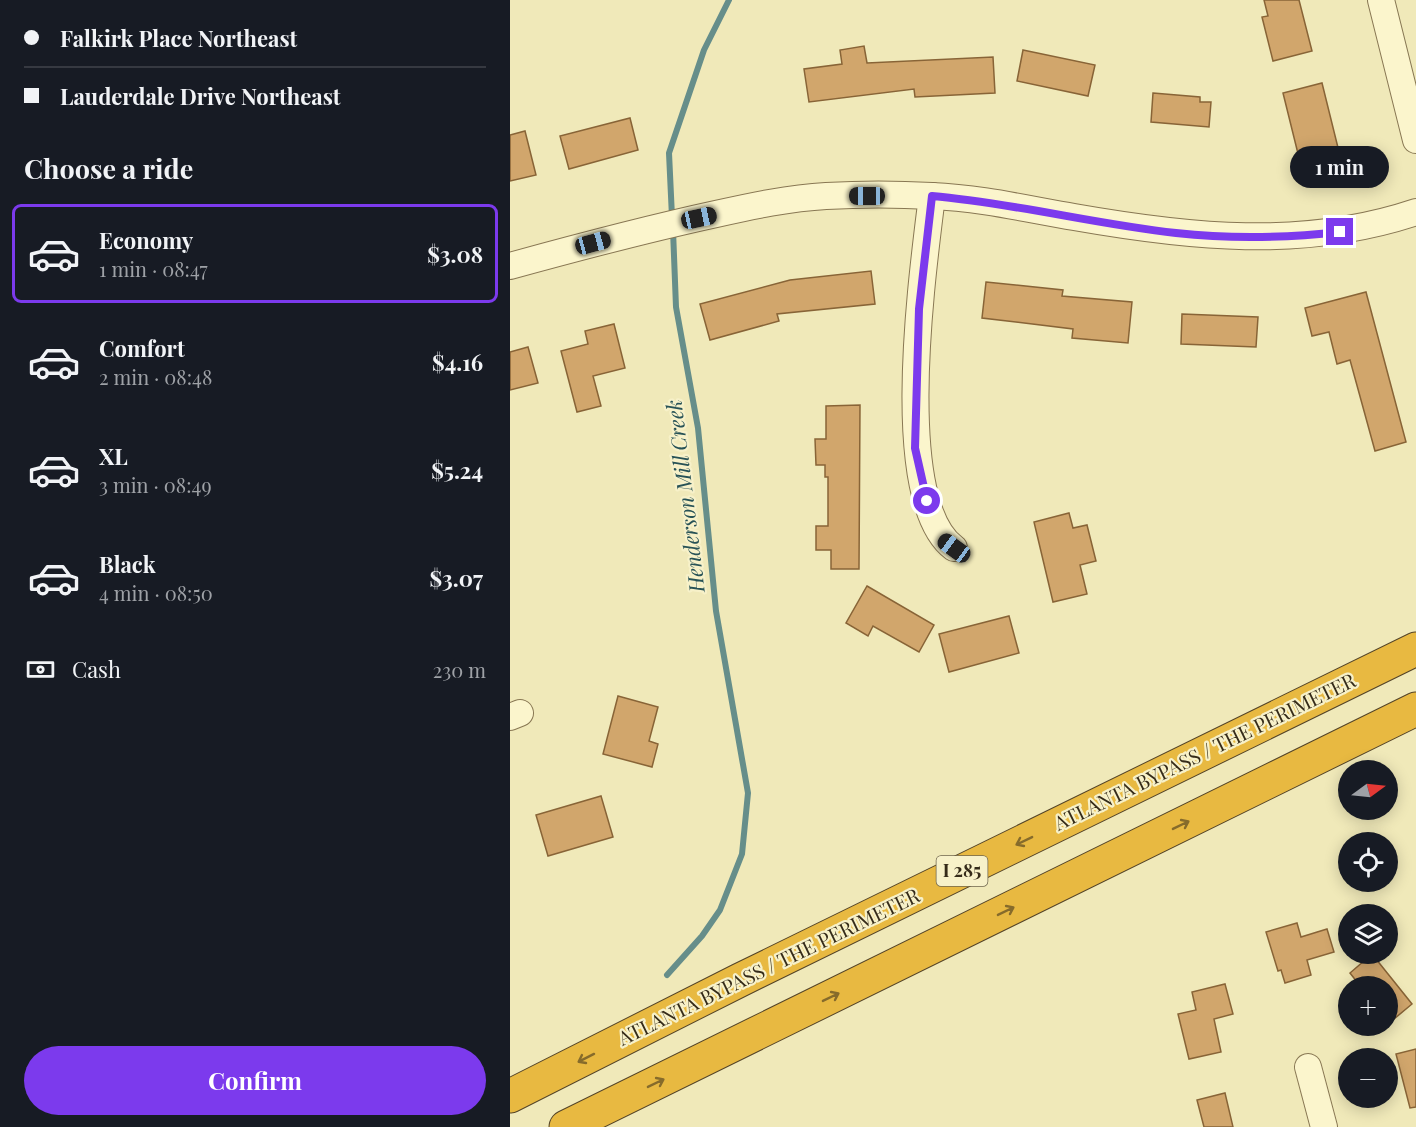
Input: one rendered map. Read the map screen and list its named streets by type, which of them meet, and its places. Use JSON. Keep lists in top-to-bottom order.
{
  "streets": {
    "highway": ["ATLANTA BYPASS / THE PERIMETER", "I 285"]
  },
  "water": ["Henderson Mill Creek"],
  "north": "right",
  "page": {
    "banner": ["Falkirk Place Northeast", "Lauderdale Drive Northeast"],
    "heading": "Choose a ride",
    "bubble": "1 min",
    "list": [
      {
        "name": "Economy",
        "note": "1 min · 08:47",
        "value": "$3.08"
      },
      {
        "name": "Comfort",
        "note": "2 min · 08:48",
        "value": "$4.16"
      },
      {
        "name": "XL",
        "note": "3 min · 08:49",
        "value": "$5.24"
      },
      {
        "name": "Black",
        "note": "4 min · 08:50",
        "value": "$3.07"
      }
    ],
    "pay": ["Cash", "230 m"],
    "map_buttons": ["+", "−"],
    "buttons": "Confirm"
  }
}
